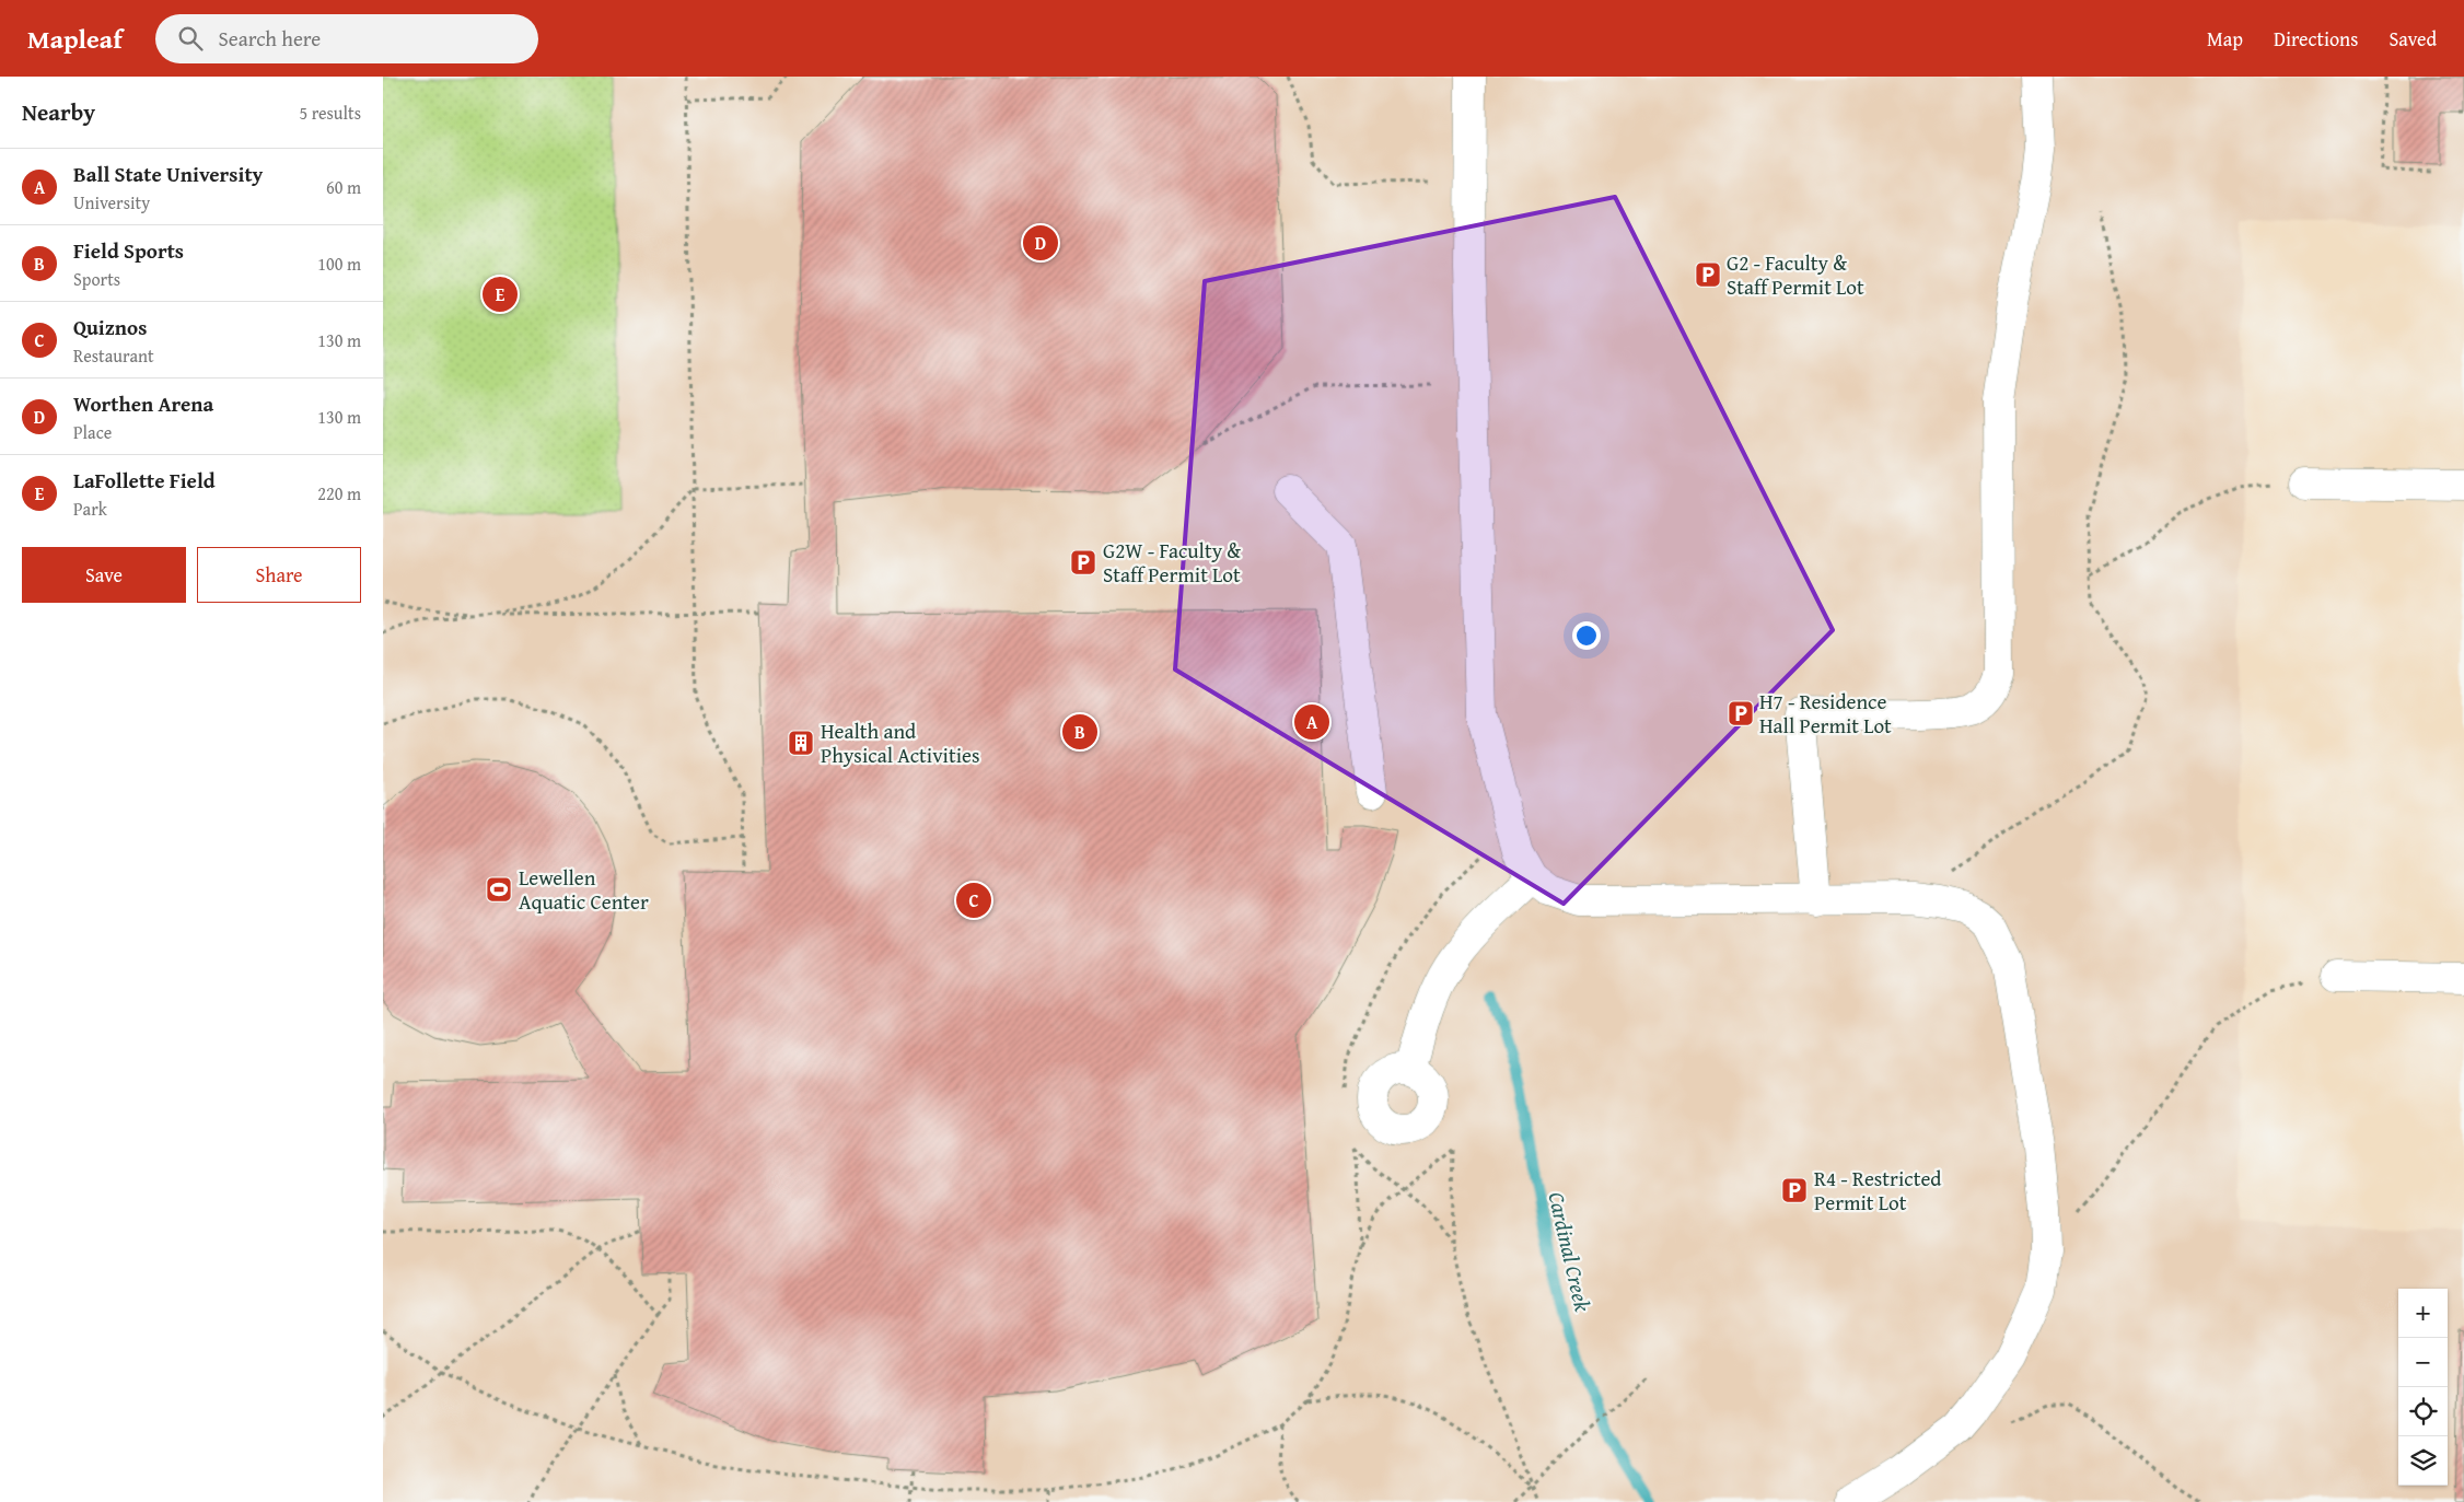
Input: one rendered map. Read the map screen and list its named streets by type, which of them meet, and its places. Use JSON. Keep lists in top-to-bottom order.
{
  "water": ["Cardinal Creek"],
  "places": {
    "parking": [
      "G2 - Faculty & Staff Permit Lot",
      "G2W - Faculty & Staff Permit Lot",
      "H7 - Residence Hall Permit Lot",
      "R4 - Restricted Permit Lot"
    ],
    "building": ["Health and Physical Activities"],
    "sports": ["Lewellen Aquatic Center"]
  },
  "page": {
    "header": "Mapleaf",
    "search": "Search here",
    "nav": ["Map", "Directions", "Saved"],
    "heading": ["Nearby", "5 results"],
    "list": [
      {
        "mark": "A",
        "name": "Ball State University",
        "note": "University",
        "value": "60 m"
      },
      {
        "mark": "B",
        "name": "Field Sports",
        "note": "Sports",
        "value": "100 m"
      },
      {
        "mark": "C",
        "name": "Quiznos",
        "note": "Restaurant",
        "value": "130 m"
      },
      {
        "mark": "D",
        "name": "Worthen Arena",
        "note": "Place",
        "value": "130 m"
      },
      {
        "mark": "E",
        "name": "LaFollette Field",
        "note": "Park",
        "value": "220 m"
      }
    ],
    "pins": [
      "D",
      "E",
      "A",
      "B",
      "C"
    ],
    "buttons": ["Save", "Share"],
    "map_buttons": ["+", "−"]
  }
}
